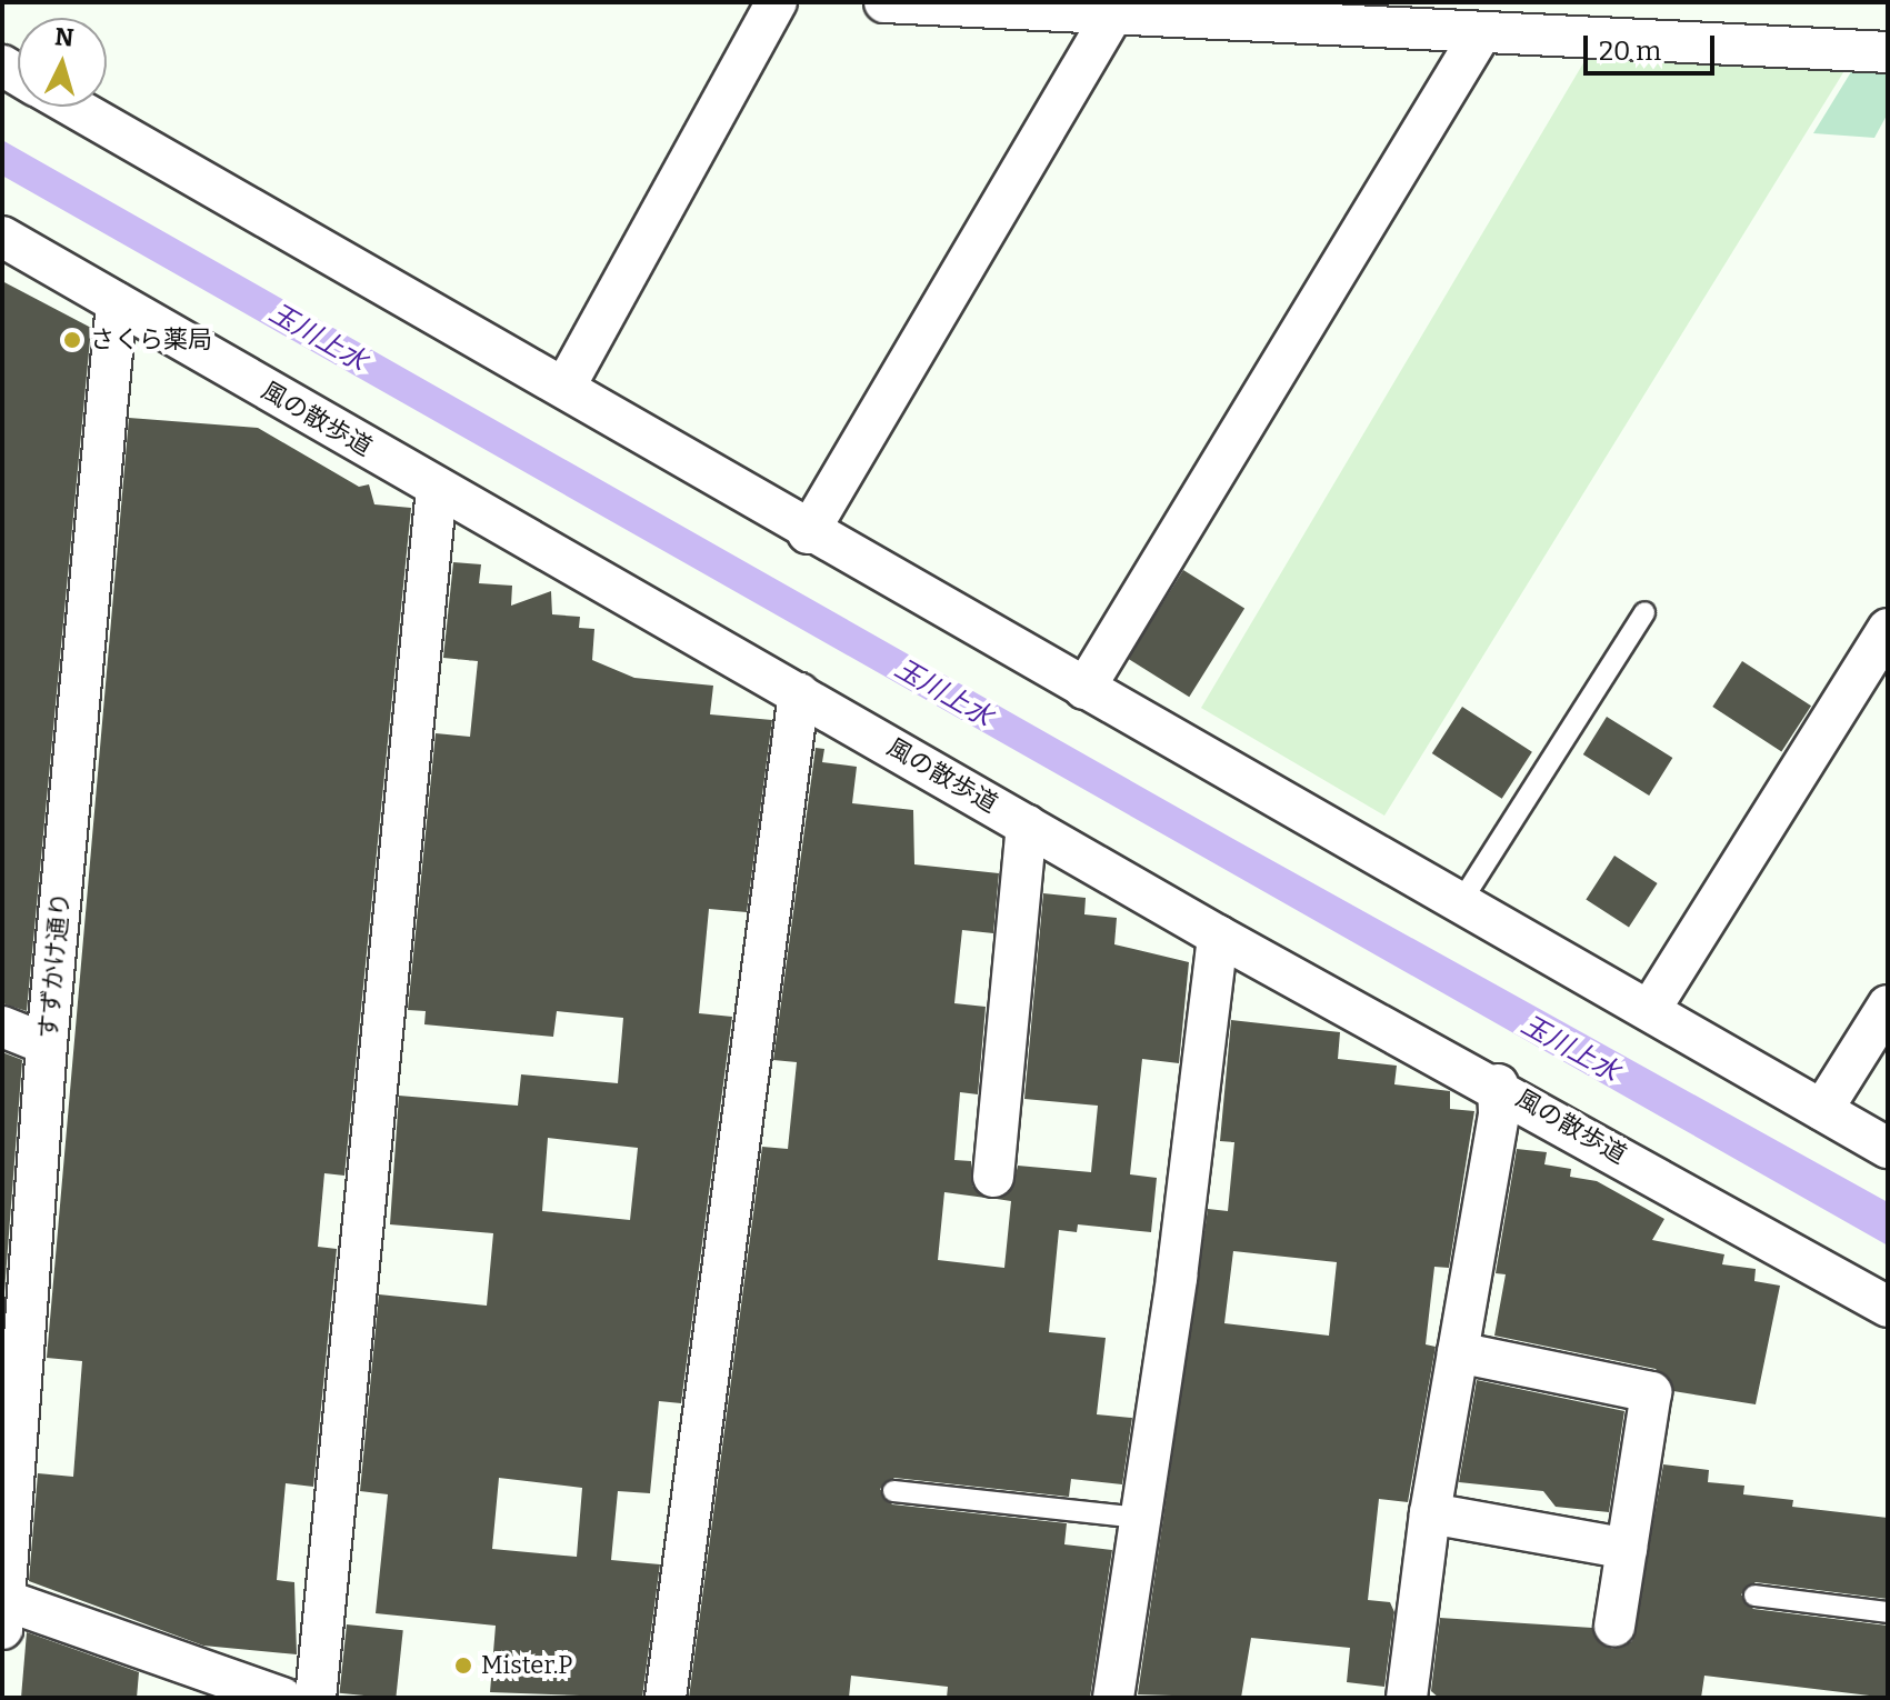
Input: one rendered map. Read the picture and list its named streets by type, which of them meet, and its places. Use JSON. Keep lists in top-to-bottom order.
{
  "streets": {
    "street": ["風の散歩道", "すずかけ通り"]
  },
  "crossings": [
    ["風の散歩道", "すずかけ通り"]
  ],
  "water": ["玉川上水"],
  "places": ["さくら薬局", "Mister.P"],
  "scale_bar": "20 m",
  "north": "top"
}
